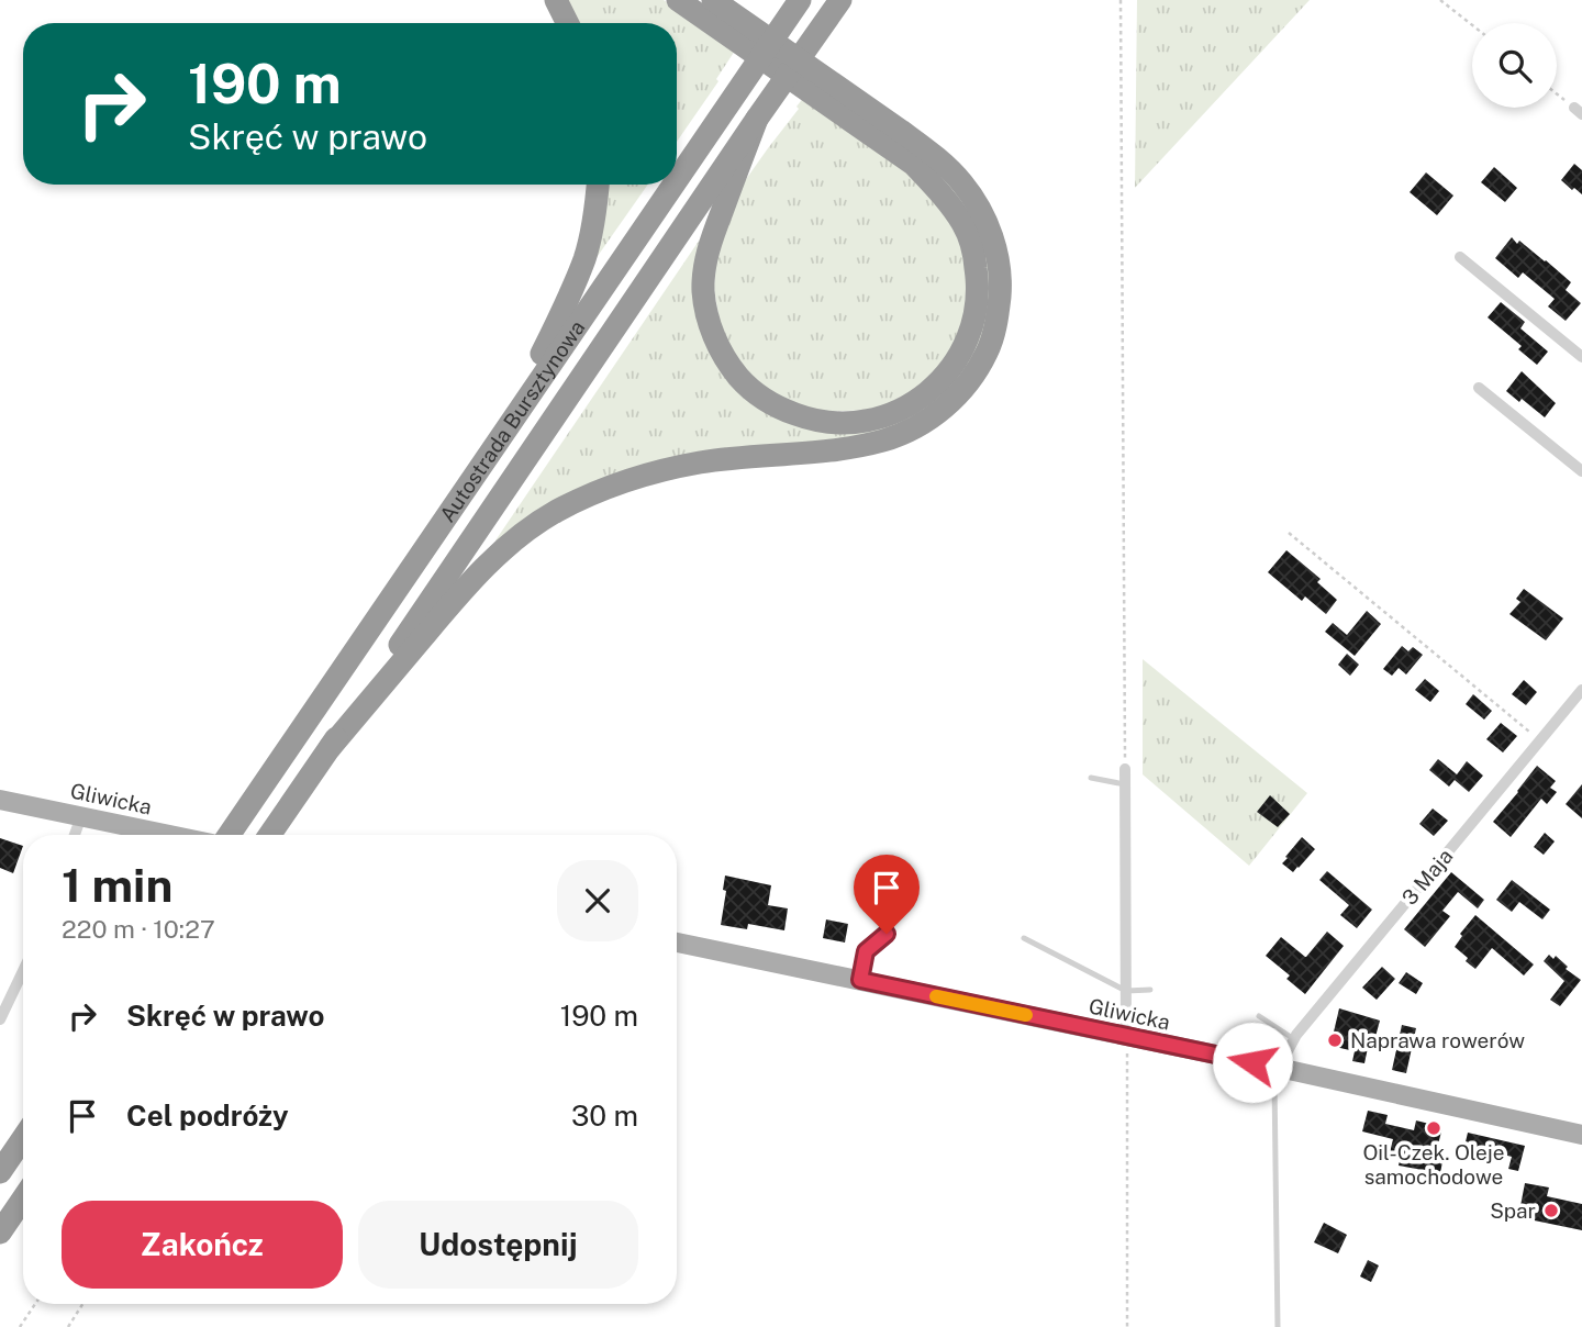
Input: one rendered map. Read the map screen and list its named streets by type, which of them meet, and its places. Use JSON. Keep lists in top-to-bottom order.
{
  "streets": {
    "highway": ["Autostrada Bursztynowa"],
    "main road": ["Gliwicka"],
    "street": ["3 Maja"]
  },
  "crossings": [
    ["Gliwicka", "3 Maja"]
  ],
  "places": ["Naprawa rowerów", "Oil-Czek. Oleje samochodowe", "Spar"],
  "page": {
    "turn": ["190 m", "Skręć w prawo"],
    "heading": ["1 min", "220 m · 10:27"],
    "list": [
      {
        "name": "Skręć w prawo",
        "value": "190 m"
      },
      {
        "name": "Cel podróży",
        "value": "30 m"
      }
    ],
    "buttons": ["Zakończ", "Udostępnij"]
  }
}
